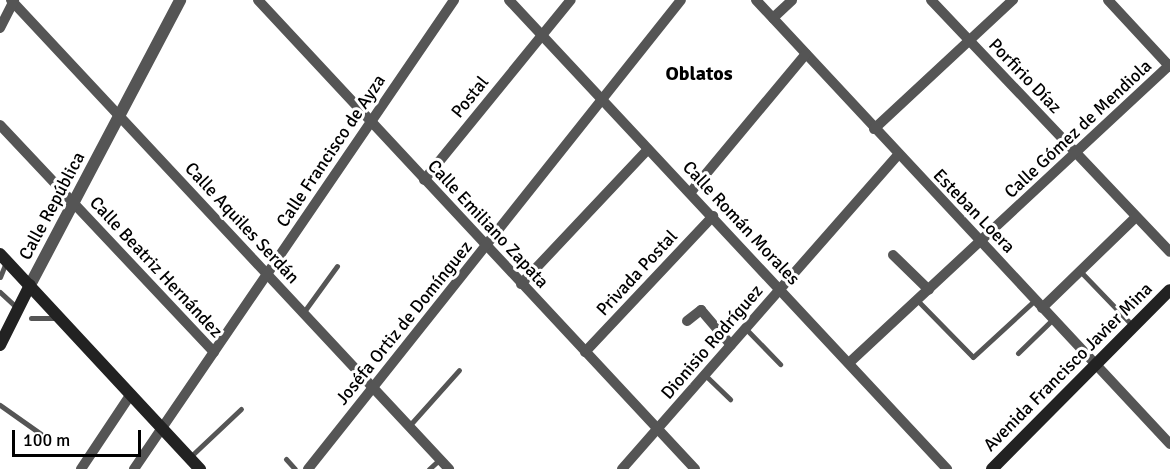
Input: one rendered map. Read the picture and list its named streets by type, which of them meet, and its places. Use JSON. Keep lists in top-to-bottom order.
{
  "streets": {
    "main road": ["Calle República", "Avenida Francisco Javier Mina"],
    "street": [
      "Porfirio Díaz",
      "Postal",
      "Calle Gómez de Mendiola",
      "Calle Francisco de Ayza",
      "Esteban Loera",
      "Calle Aquiles Serdán",
      "Calle Román Morales",
      "Calle Emiliano Zapata",
      "Calle Beatriz Hernández",
      "Privada Postal",
      "Joséfa Ortiz de Domínguez",
      "Dionisio Rodríguez"
    ]
  },
  "crossings": [
    ["Porfirio Díaz", "Calle Gómez de Mendiola"],
    ["Postal", "Calle Román Morales"],
    ["Postal", "Calle Emiliano Zapata"],
    ["Calle Gómez de Mendiola", "Esteban Loera"],
    ["Calle Gómez de Mendiola", "Calle Román Morales"],
    ["Calle Francisco de Ayza", "Calle Aquiles Serdán"],
    ["Calle Francisco de Ayza", "Calle Emiliano Zapata"],
    ["Calle Francisco de Ayza", "Calle Beatriz Hernández"],
    ["Calle República", "Calle Aquiles Serdán"],
    ["Calle República", "Calle Beatriz Hernández"],
    ["Esteban Loera", "Dionisio Rodríguez"],
    ["Esteban Loera", "Avenida Francisco Javier Mina"],
    ["Calle Aquiles Serdán", "Joséfa Ortiz de Domínguez"],
    ["Calle Román Morales", "Privada Postal"],
    ["Calle Román Morales", "Joséfa Ortiz de Domínguez"],
    ["Calle Román Morales", "Dionisio Rodríguez"],
    ["Calle Emiliano Zapata", "Privada Postal"],
    ["Calle Emiliano Zapata", "Joséfa Ortiz de Domínguez"],
    ["Calle Emiliano Zapata", "Dionisio Rodríguez"]
  ],
  "districts": ["Oblatos"],
  "scale_bar": "100 m"
}
